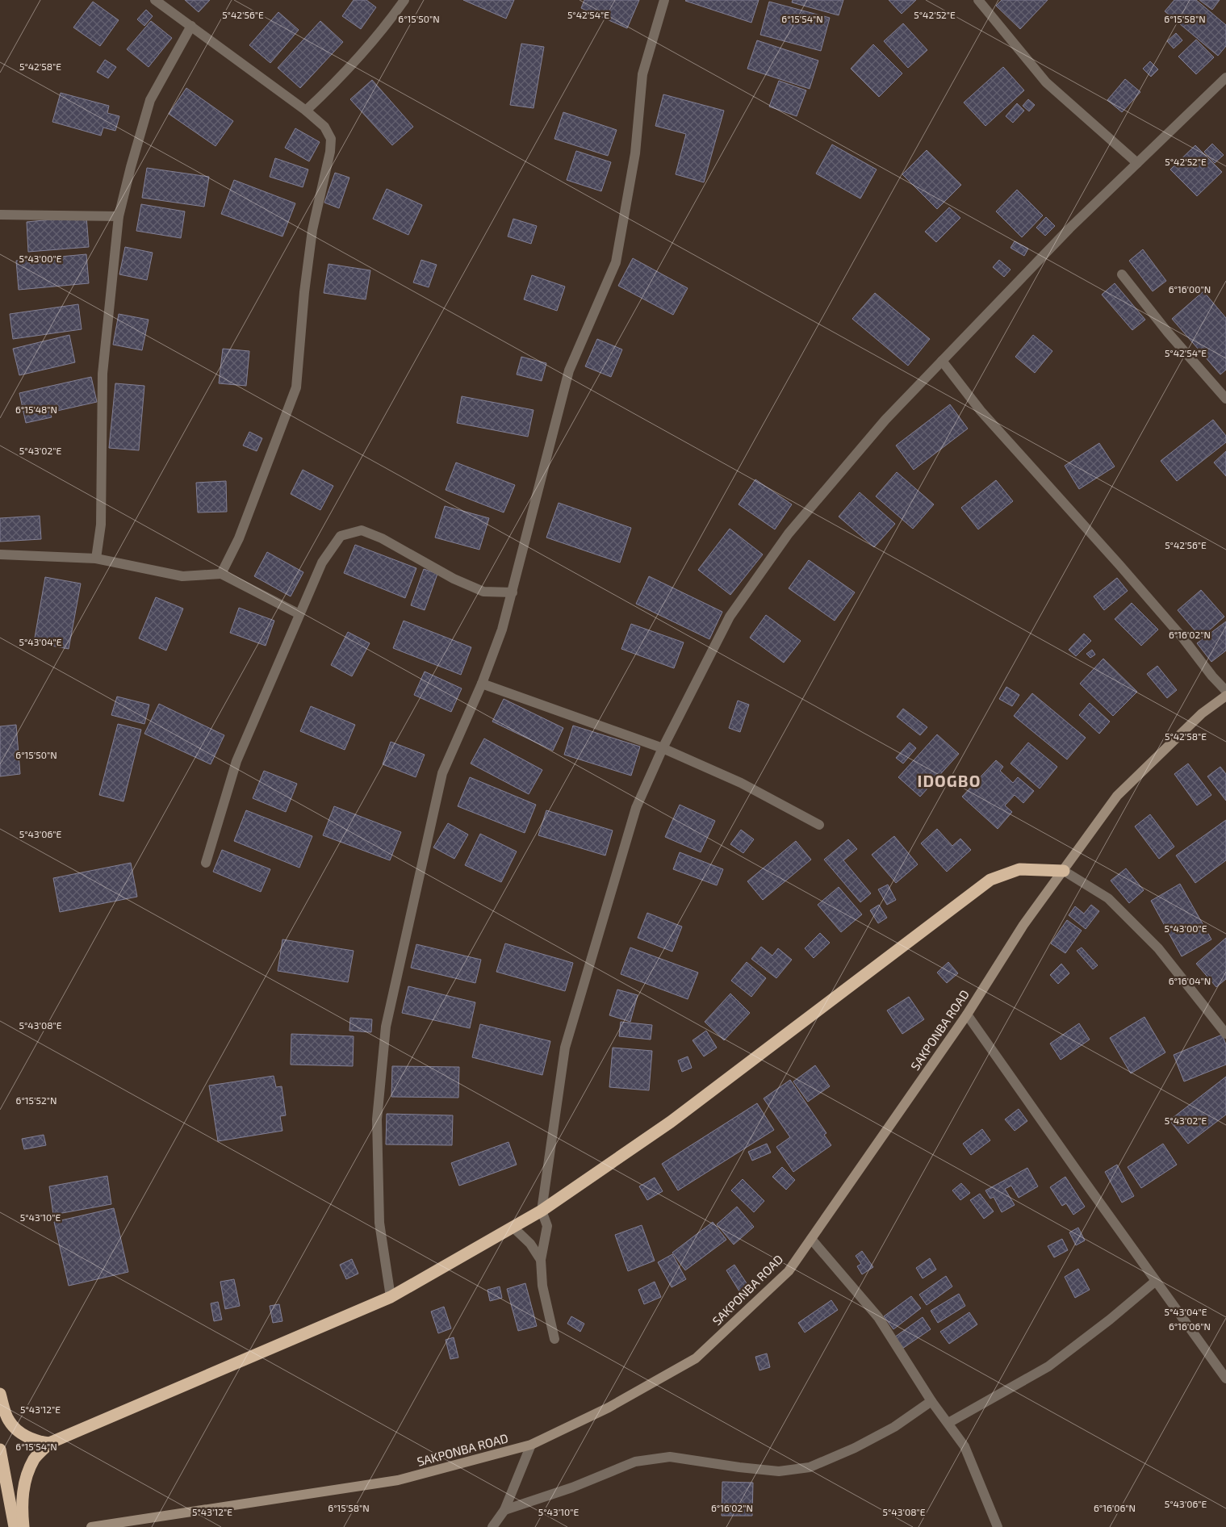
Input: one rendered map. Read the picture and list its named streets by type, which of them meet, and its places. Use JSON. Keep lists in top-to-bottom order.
{
  "streets": {
    "main road": ["SAKPONBA ROAD"]
  },
  "districts": ["IDOGBO"],
  "coordinates": [
    "5°42'56\"E",
    "5°42'54\"E",
    "5°42'52\"E",
    "6°15'50\"N",
    "6°15'54\"N",
    "6°15'58\"N",
    "5°42'58\"E",
    "5°43'00\"E",
    "6°16'00\"N",
    "6°15'48\"N",
    "5°43'02\"E",
    "6°16'02\"N",
    "5°43'04\"E",
    "5°43'06\"E",
    "6°16'04\"N",
    "5°43'08\"E",
    "6°15'52\"N",
    "5°43'10\"E",
    "6°16'06\"N",
    "5°43'12\"E"
  ]
}
